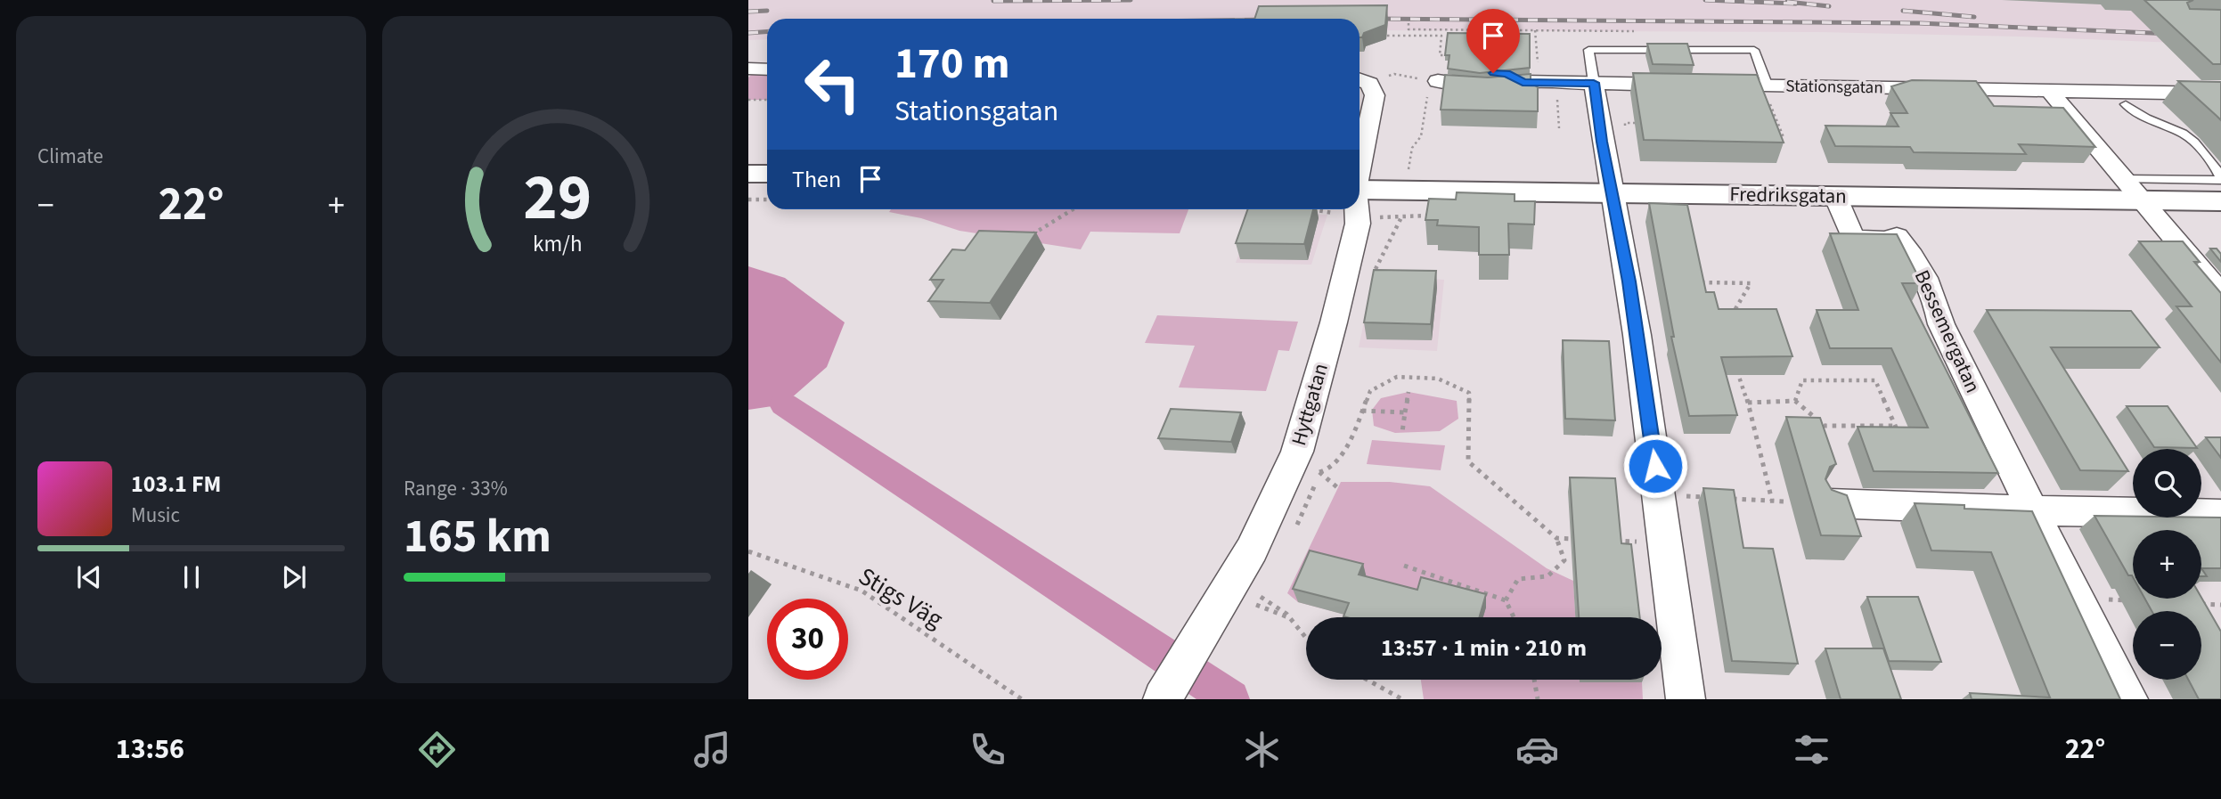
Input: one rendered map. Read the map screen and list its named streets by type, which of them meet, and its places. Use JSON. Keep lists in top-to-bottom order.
{
  "streets": {
    "street": [
      "Stationsgatan",
      "Fredriksgatan",
      "Bessemergatan",
      "Hyttgatan"
    ],
    "path": ["Stigs Väg"]
  },
  "crossings": [
    ["Fredriksgatan", "Bessemergatan"]
  ],
  "page": {
    "tile": [
      "Climate",
      ["Range · 33%", "165 km"]
    ],
    "turn": ["170 m", "Stationsgatan"],
    "then": "Then",
    "heat": ["−", "22°", "+"],
    "map_buttons": ["+", "−"],
    "song": ["103.1 FM", "Music"],
    "limit": "30",
    "trip": "13:57 · 1 min · 210 m",
    "tabs": ["13:56", "22°"],
    "gauge": ["29", "km/h"]
  }
}
